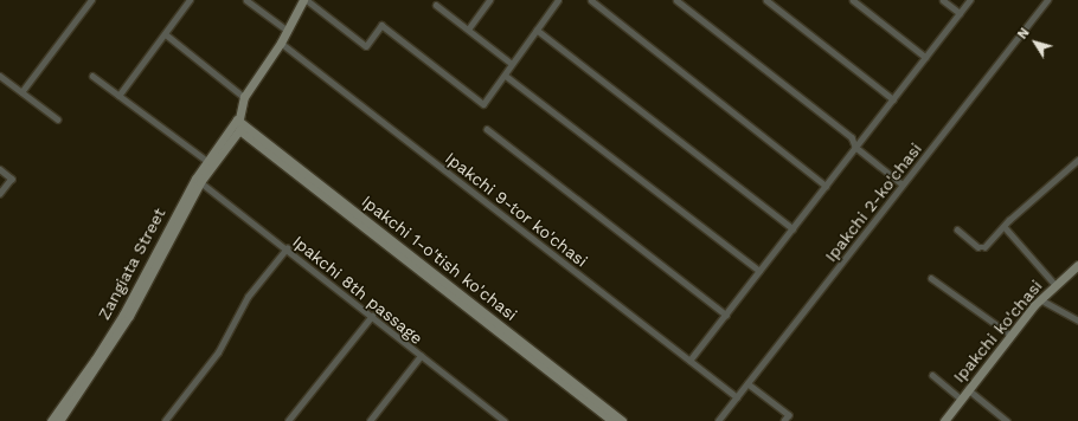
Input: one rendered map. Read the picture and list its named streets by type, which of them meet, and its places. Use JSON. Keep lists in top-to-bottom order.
{
  "streets": {
    "main road": ["Ipakchi 1-o'tish ko'chasi", "Zangiata Street", "Ipakchi ko'chasi"],
    "street": ["Ipakchi 2-ko'chasi", "Ipakchi 9-tor ko'chasi", "Ipakchi 8th passage"]
  },
  "crossings": [
    ["Ipakchi 2-ko'chasi", "Ipakchi 9-tor ko'chasi"],
    ["Ipakchi 9-tor ko'chasi", "Zangiata Street"],
    ["Ipakchi 1-o'tish ko'chasi", "Zangiata Street"],
    ["Zangiata Street", "Ipakchi 8th passage"]
  ],
  "north": "top left"
}
